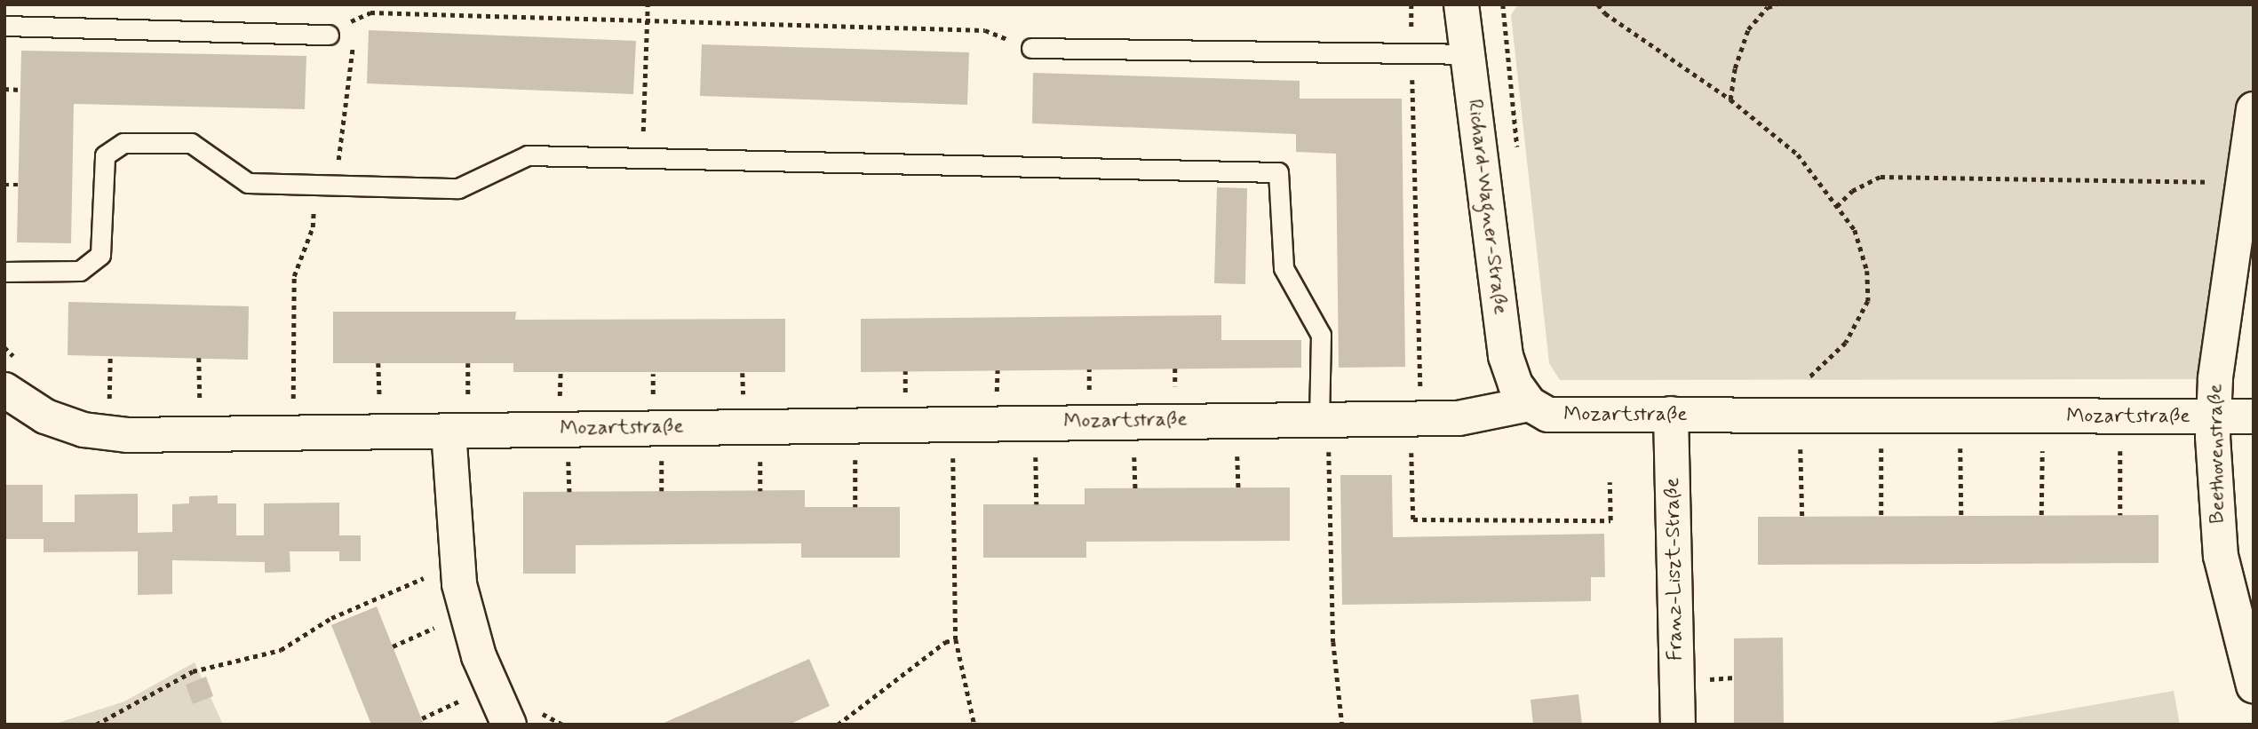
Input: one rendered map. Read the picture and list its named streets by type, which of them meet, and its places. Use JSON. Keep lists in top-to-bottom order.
{
  "streets": {
    "street": [
      "Richard-Wagner-Straße",
      "Mozartstraße",
      "Beethovenstraße",
      "Franz-Liszt-Straße"
    ]
  },
  "crossings": [
    ["Richard-Wagner-Straße", "Mozartstraße"],
    ["Mozartstraße", "Beethovenstraße"],
    ["Mozartstraße", "Franz-Liszt-Straße"]
  ]
}
